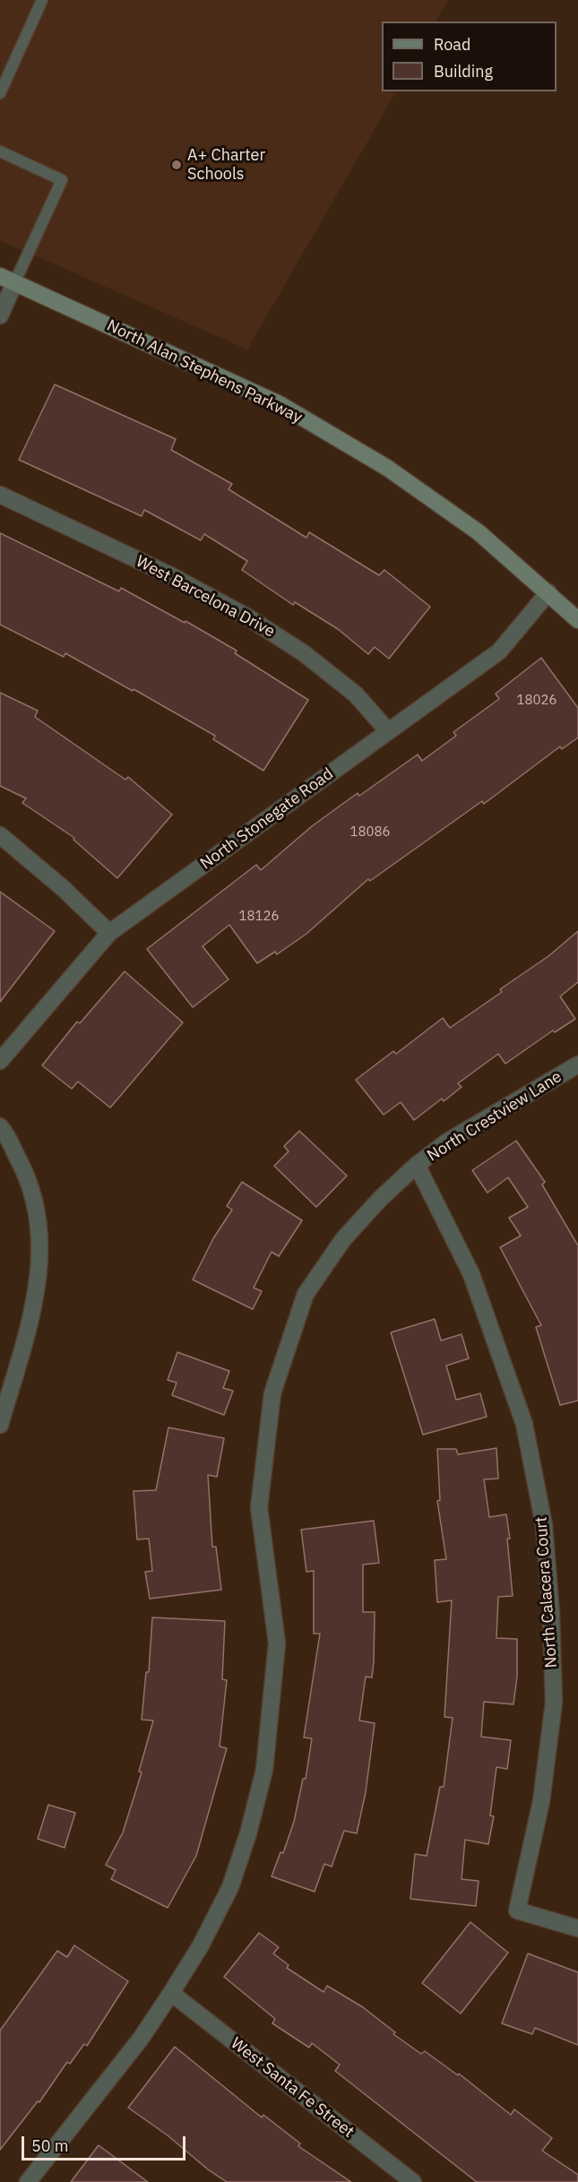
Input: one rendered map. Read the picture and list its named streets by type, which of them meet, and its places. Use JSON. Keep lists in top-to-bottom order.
{
  "streets": {
    "street": [
      "North Alan Stephens Parkway",
      "West Barcelona Drive",
      "North Stonegate Road",
      "North Crestview Lane",
      "North Calacera Court",
      "West Santa Fe Street"
    ]
  },
  "crossings": [
    ["North Alan Stephens Parkway", "North Stonegate Road"],
    ["West Barcelona Drive", "North Stonegate Road"],
    ["North Crestview Lane", "North Calacera Court"],
    ["North Crestview Lane", "West Santa Fe Street"]
  ],
  "places": ["A+ Charter Schools"],
  "house_numbers": ["18026", "18086", "18126"],
  "legend": ["Road", "Building"],
  "scale_bar": "50 m"
}
